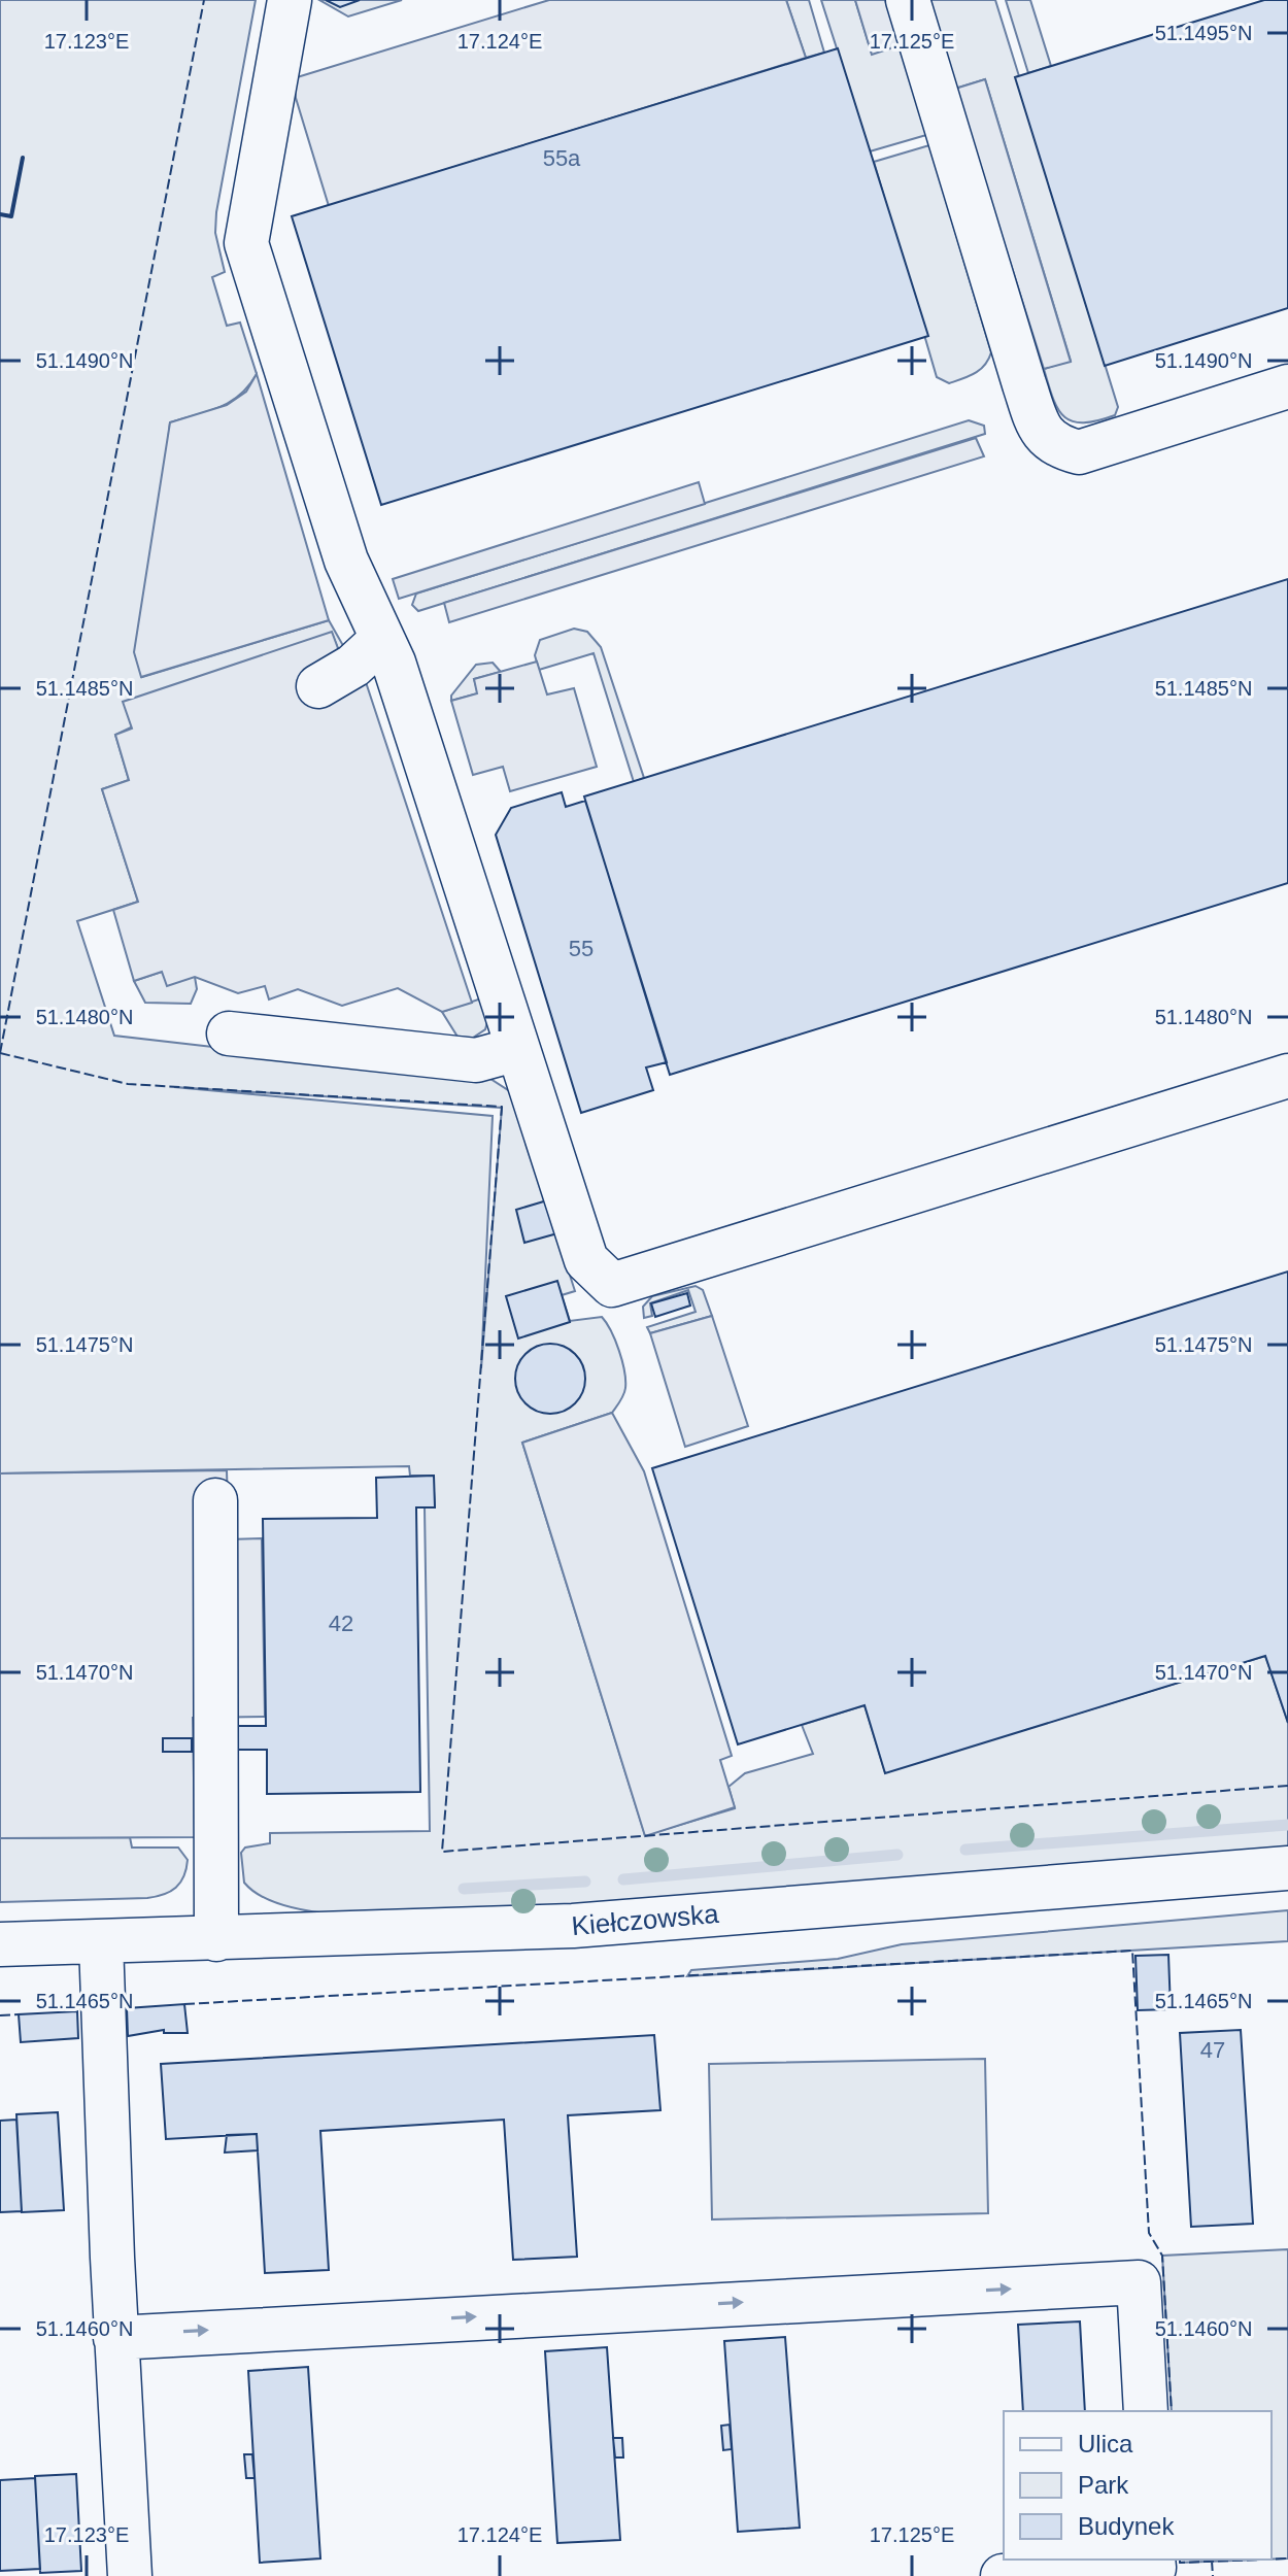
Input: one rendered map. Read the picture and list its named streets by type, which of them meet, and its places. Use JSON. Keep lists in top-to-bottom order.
{
  "streets": {
    "street": ["Kiełczowska"]
  },
  "house_numbers": [
    "55a",
    "55",
    "42",
    "47"
  ],
  "legend": ["Ulica", "Park", "Budynek"],
  "coordinates": [
    "51.1495°N",
    "17.123°E",
    "17.124°E",
    "17.125°E",
    "51.1490°N",
    "51.1485°N",
    "51.1480°N",
    "51.1475°N",
    "51.1470°N",
    "51.1465°N",
    "51.1460°N"
  ]
}
